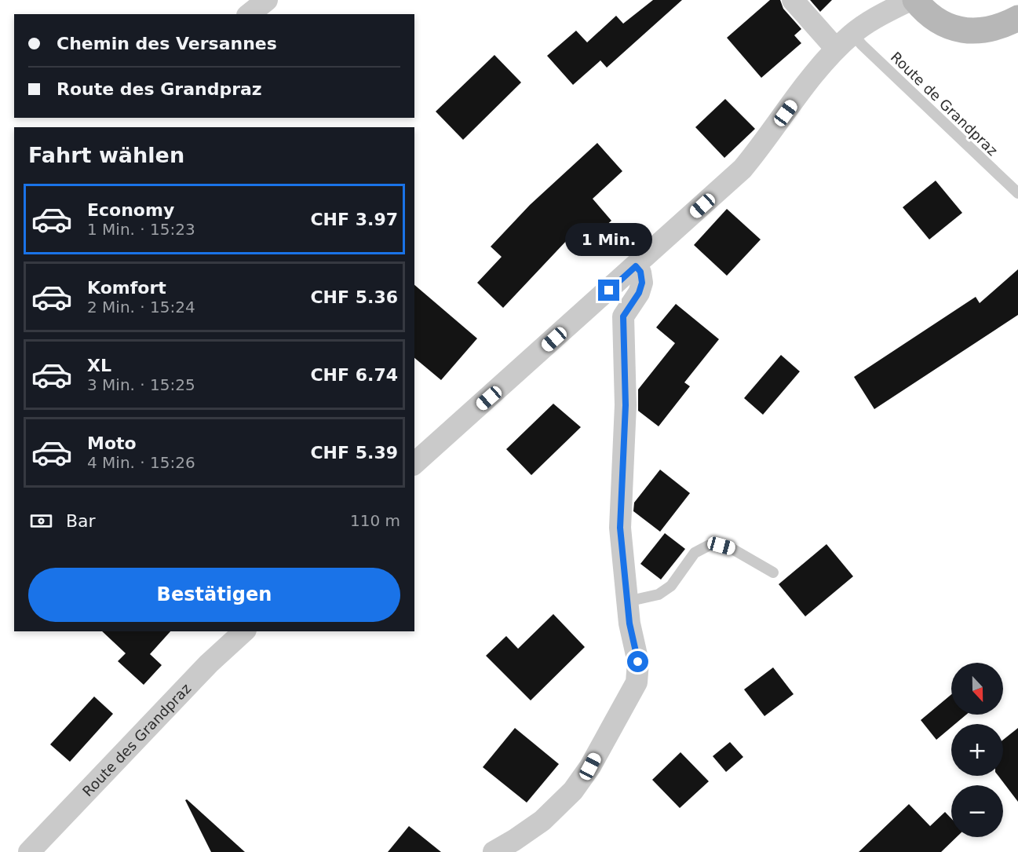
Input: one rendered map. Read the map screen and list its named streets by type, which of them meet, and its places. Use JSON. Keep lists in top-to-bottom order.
{
  "streets": {
    "street": ["Route des Grandpraz"],
    "lane": ["Route de Grandpraz"]
  },
  "north": "bottom",
  "page": {
    "banner": ["Chemin des Versannes", "Route des Grandpraz"],
    "heading": "Fahrt wählen",
    "list": [
      {
        "name": "Economy",
        "note": "1 Min. · 15:23",
        "value": "CHF 3.97"
      },
      {
        "name": "Komfort",
        "note": "2 Min. · 15:24",
        "value": "CHF 5.36"
      },
      {
        "name": "XL",
        "note": "3 Min. · 15:25",
        "value": "CHF 6.74"
      },
      {
        "name": "Moto",
        "note": "4 Min. · 15:26",
        "value": "CHF 5.39"
      }
    ],
    "bubble": "1 Min.",
    "pay": ["Bar", "110 m"],
    "buttons": "Bestätigen",
    "map_buttons": ["+", "−"]
  }
}
